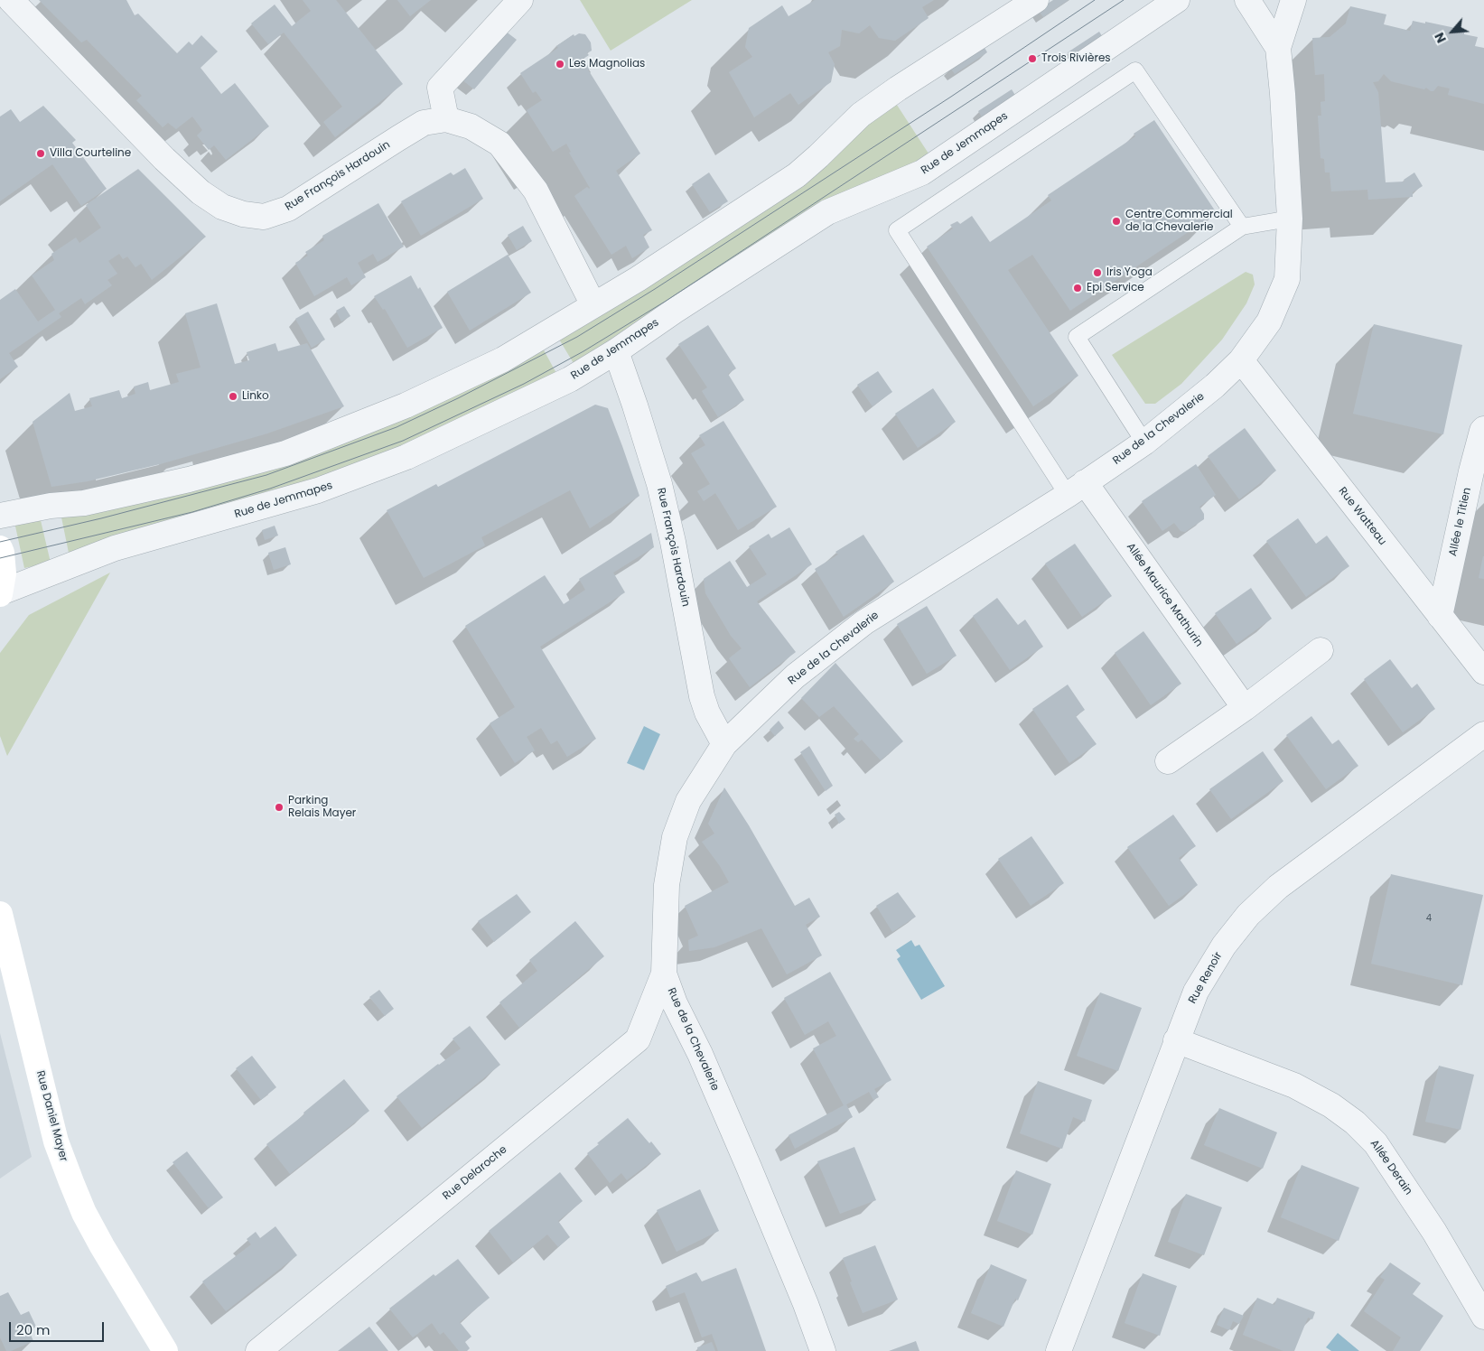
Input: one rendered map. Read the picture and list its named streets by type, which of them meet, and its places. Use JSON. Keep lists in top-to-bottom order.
{
  "streets": {
    "main road": ["Rue Daniel Mayer"],
    "street": [
      "Rue de Jemmapes",
      "Rue François Hardouin",
      "Rue de la Chevalerie",
      "Rue Watteau",
      "Allée le Titien",
      "Allée Maurice Mathurin",
      "Rue Renoir",
      "Allée Derain",
      "Rue Delaroche"
    ]
  },
  "crossings": [
    ["Rue de Jemmapes", "Rue François Hardouin"],
    ["Rue François Hardouin", "Rue de la Chevalerie"],
    ["Rue de la Chevalerie", "Rue Watteau"],
    ["Rue de la Chevalerie", "Allée Maurice Mathurin"],
    ["Rue de la Chevalerie", "Rue Delaroche"],
    ["Rue Watteau", "Allée le Titien"],
    ["Rue Renoir", "Allée Derain"]
  ],
  "places": [
    "Trois Rivières",
    "Les Magnolias",
    "Villa Courteline",
    "Centre Commercial de la Chevalerie",
    "Iris Yoga",
    "Epi Service",
    "Linko",
    "Parking Relais Mayer"
  ],
  "house_numbers": ["4"],
  "scale_bar": "20 m",
  "north": "bottom left"
}
